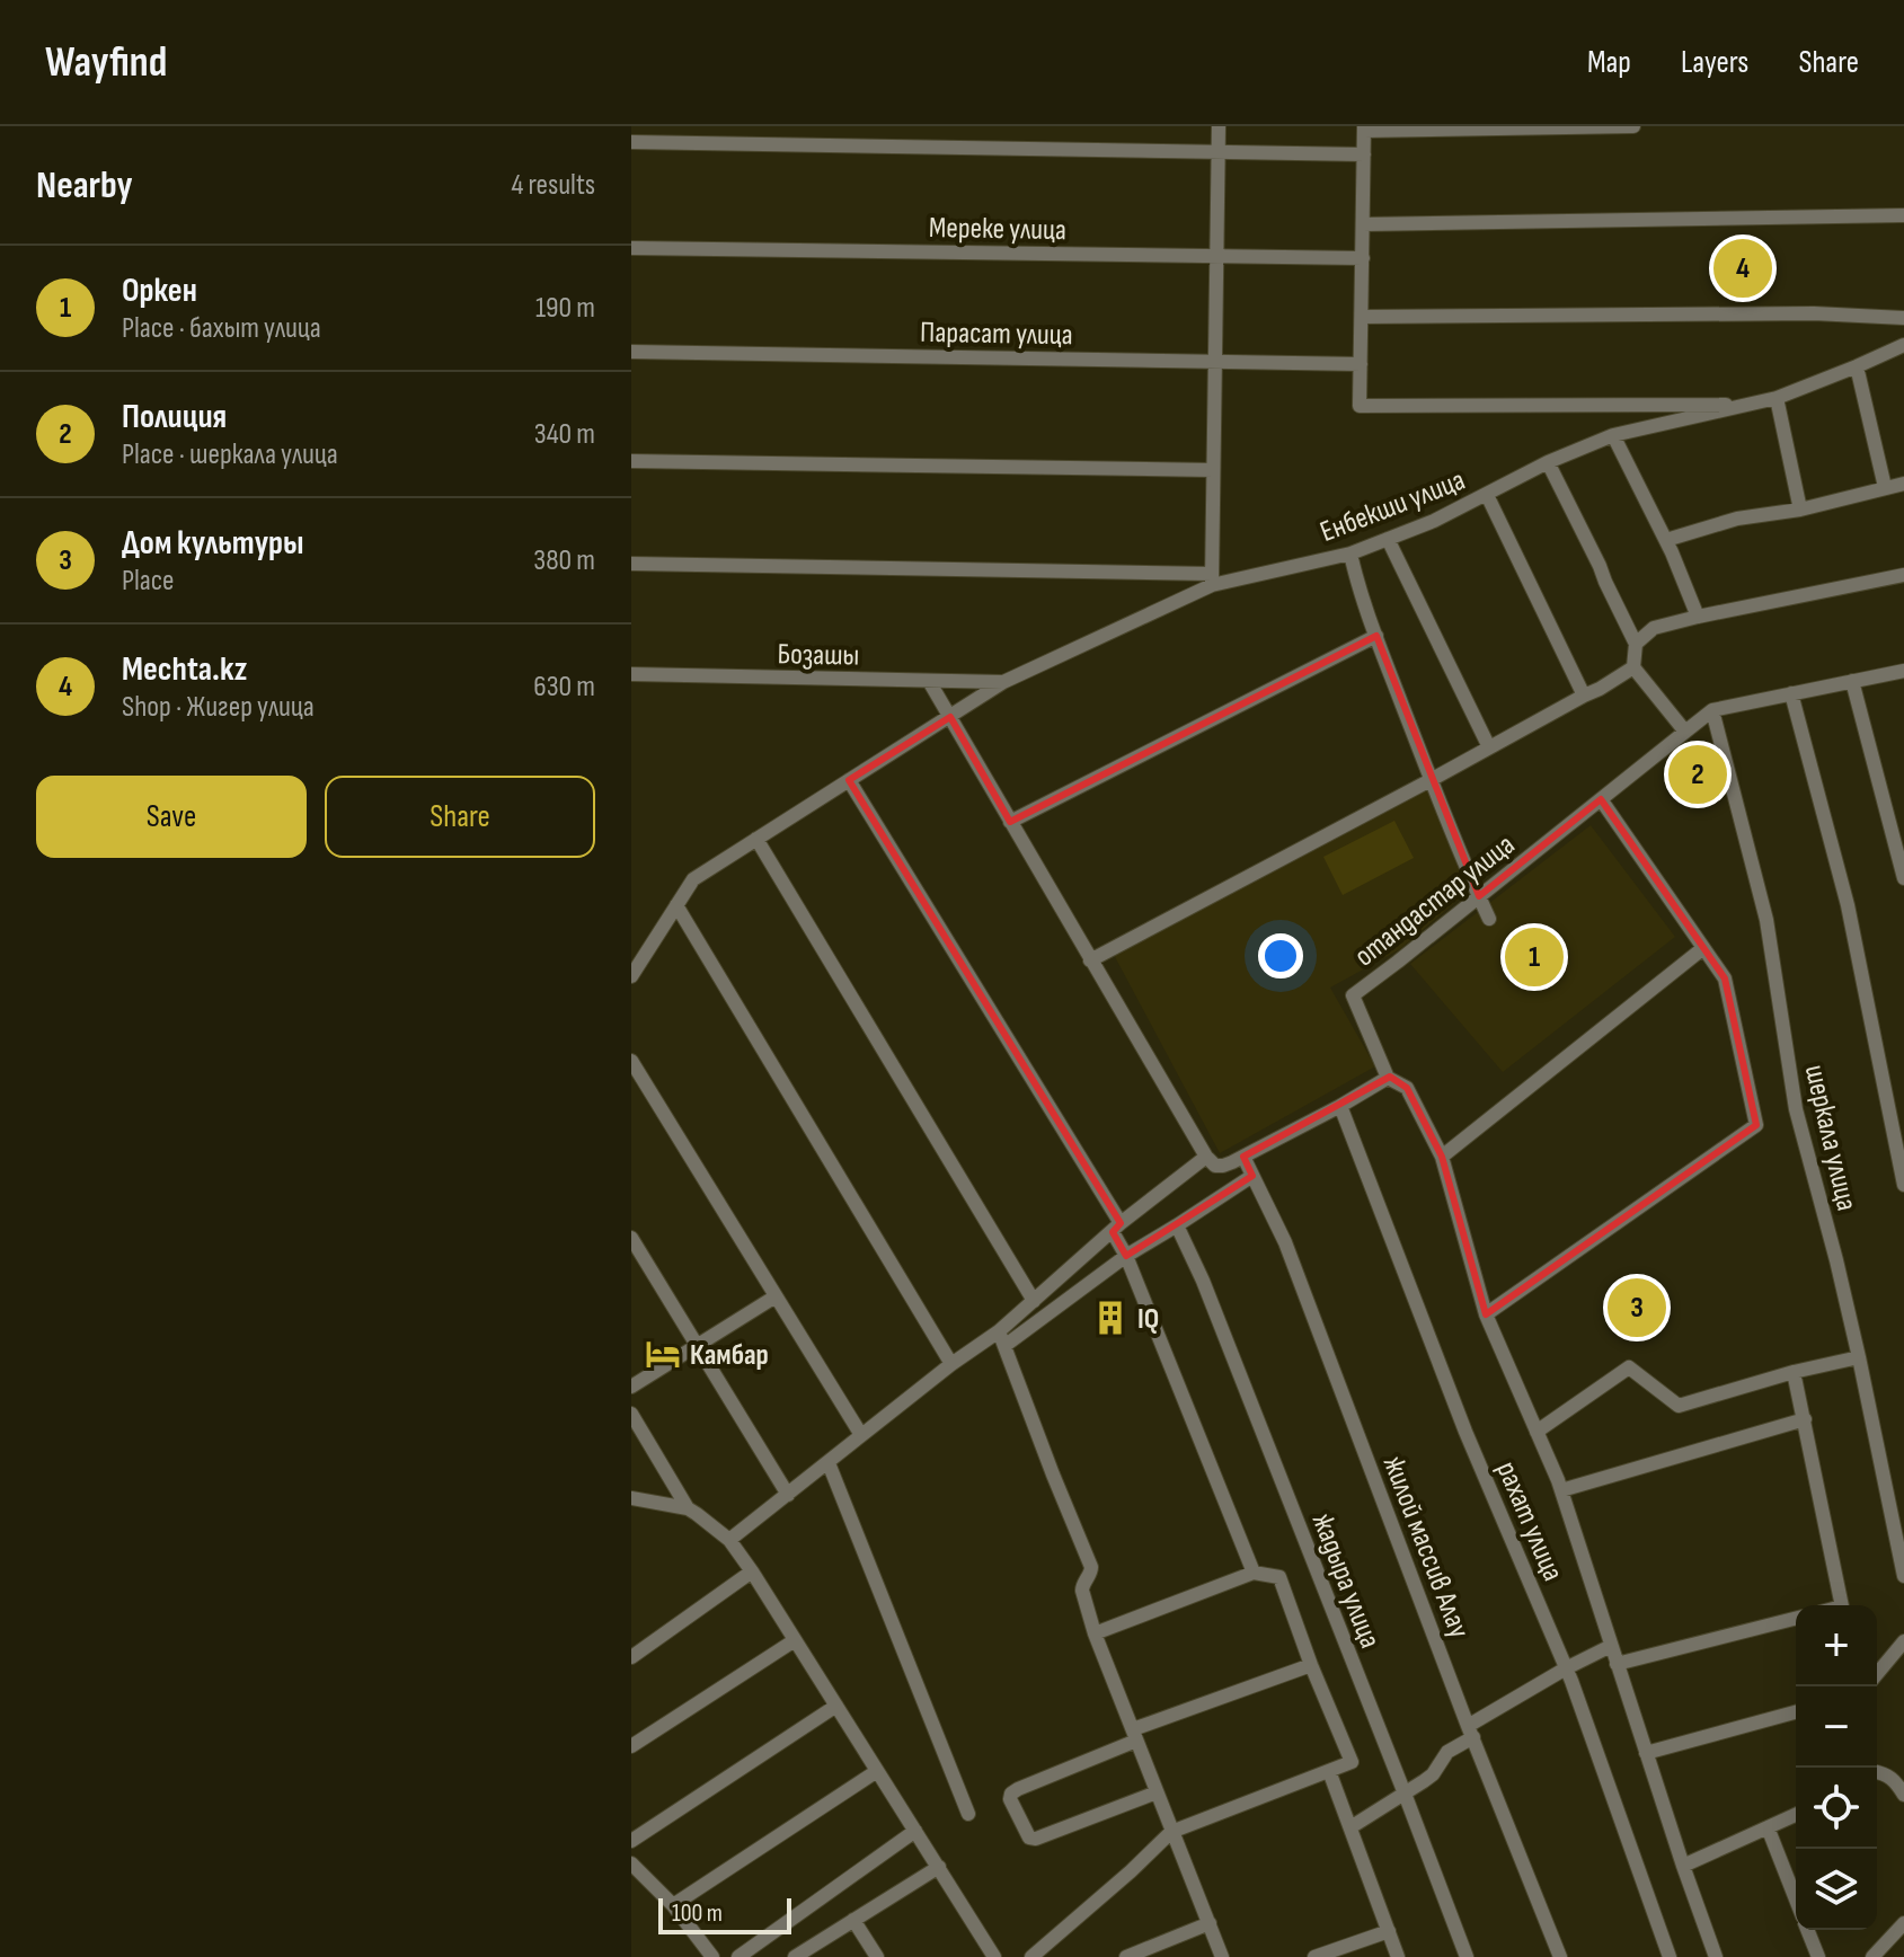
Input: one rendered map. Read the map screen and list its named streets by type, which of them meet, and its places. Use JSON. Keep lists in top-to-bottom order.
{
  "streets": {
    "street": [
      "Мереке улица",
      "Парасат улица",
      "Енбекши улица",
      "Бозашы",
      "отандастар улица",
      "шеркала улица",
      "рахат улица",
      "жилой массив Алау",
      "жадыра улица"
    ]
  },
  "crossings": [
    ["Парасат улица", "Енбекши улица"],
    ["Енбекши улица", "Бозашы"],
    ["отандастар улица", "шеркала улица"]
  ],
  "places": {
    "building": ["IQ"],
    "hotel": ["Камбар"]
  },
  "scale_bar": "100 m",
  "page": {
    "header": "Wayfind",
    "nav": ["Map", "Layers", "Share"],
    "heading": ["Nearby", "4 results"],
    "pins": [
      "4",
      "2",
      "1",
      "3"
    ],
    "list": [
      {
        "mark": "1",
        "name": "Оркен",
        "note": "Place · бахыт улица",
        "value": "190 m"
      },
      {
        "mark": "2",
        "name": "Полиция",
        "note": "Place · шеркала улица",
        "value": "340 m"
      },
      {
        "mark": "3",
        "name": "Дом культуры",
        "note": "Place",
        "value": "380 m"
      },
      {
        "mark": "4",
        "name": "Mechta.kz",
        "note": "Shop · Жигер улица",
        "value": "630 m"
      }
    ],
    "buttons": ["Save", "Share"],
    "map_buttons": ["+", "−"],
    "scale": "100 m"
  }
}
